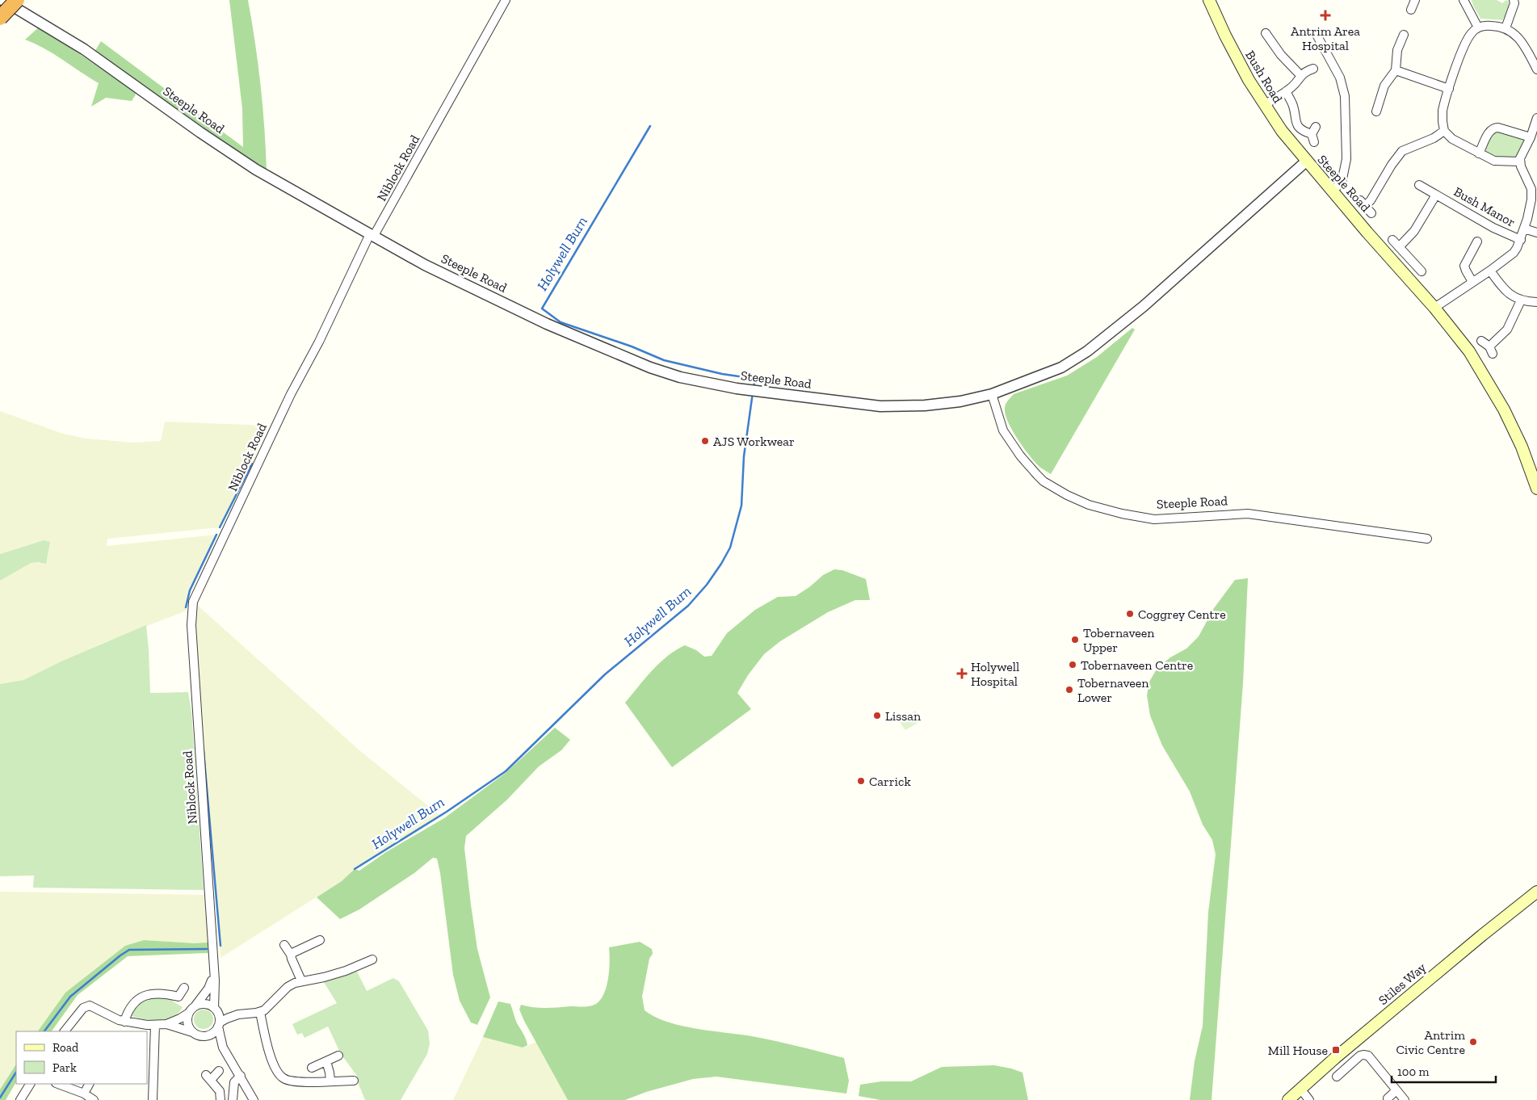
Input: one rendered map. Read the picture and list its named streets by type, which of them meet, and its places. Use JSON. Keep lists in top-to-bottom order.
{
  "streets": {
    "main road": ["Bush Road", "Steeple Road", "Stiles Way"],
    "street": ["Niblock Road", "Bush Manor"]
  },
  "crossings": [
    ["Bush Road", "Steeple Road"],
    ["Steeple Road", "Niblock Road"],
    ["Steeple Road", "Bush Manor"]
  ],
  "water": ["Holywell Burn"],
  "places": {
    "health": ["Antrim Area Hospital", "Holywell Hospital"],
    "other": [
      "AJS Workwear",
      "Coggrey Centre",
      "Tobernaveen Upper",
      "Tobernaveen Centre",
      "Tobernaveen Lower",
      "Lissan",
      "Carrick",
      "Antrim Civic Centre"
    ],
    "transit": ["Mill House"]
  },
  "legend": ["Road", "Park"],
  "scale_bar": "100 m"
}
